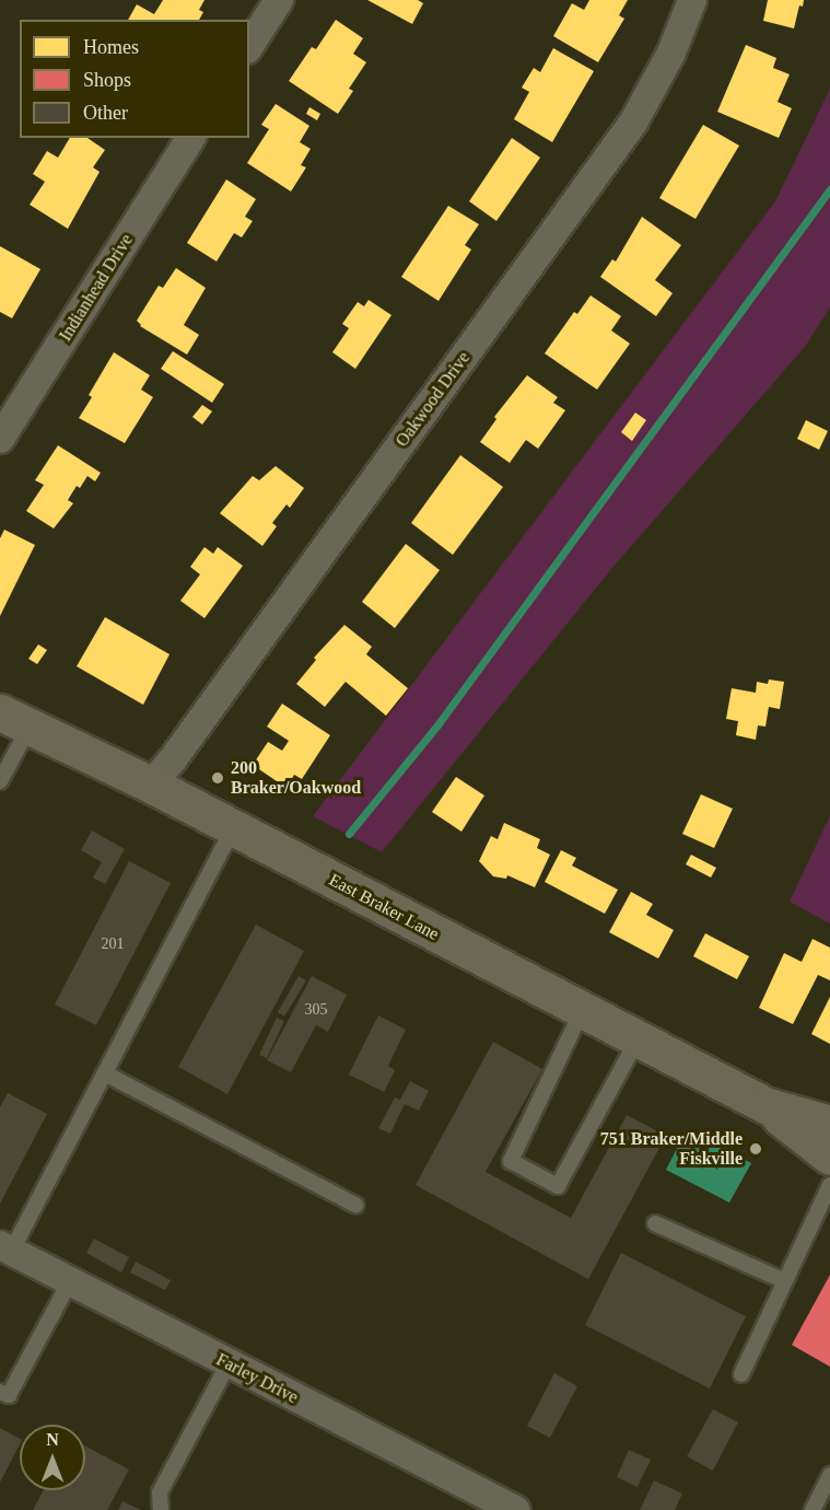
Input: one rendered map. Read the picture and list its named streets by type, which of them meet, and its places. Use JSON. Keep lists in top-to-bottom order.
{
  "streets": {
    "main road": ["East Braker Lane"],
    "street": ["Indianhead Drive", "Oakwood Drive", "Farley Drive"]
  },
  "crossings": [
    ["Oakwood Drive", "East Braker Lane"]
  ],
  "places": ["200 Braker/Oakwood", "751 Braker/Middle Fiskville"],
  "house_numbers": ["201", "305"],
  "legend": ["Homes", "Shops", "Other"],
  "north": "top"
}
